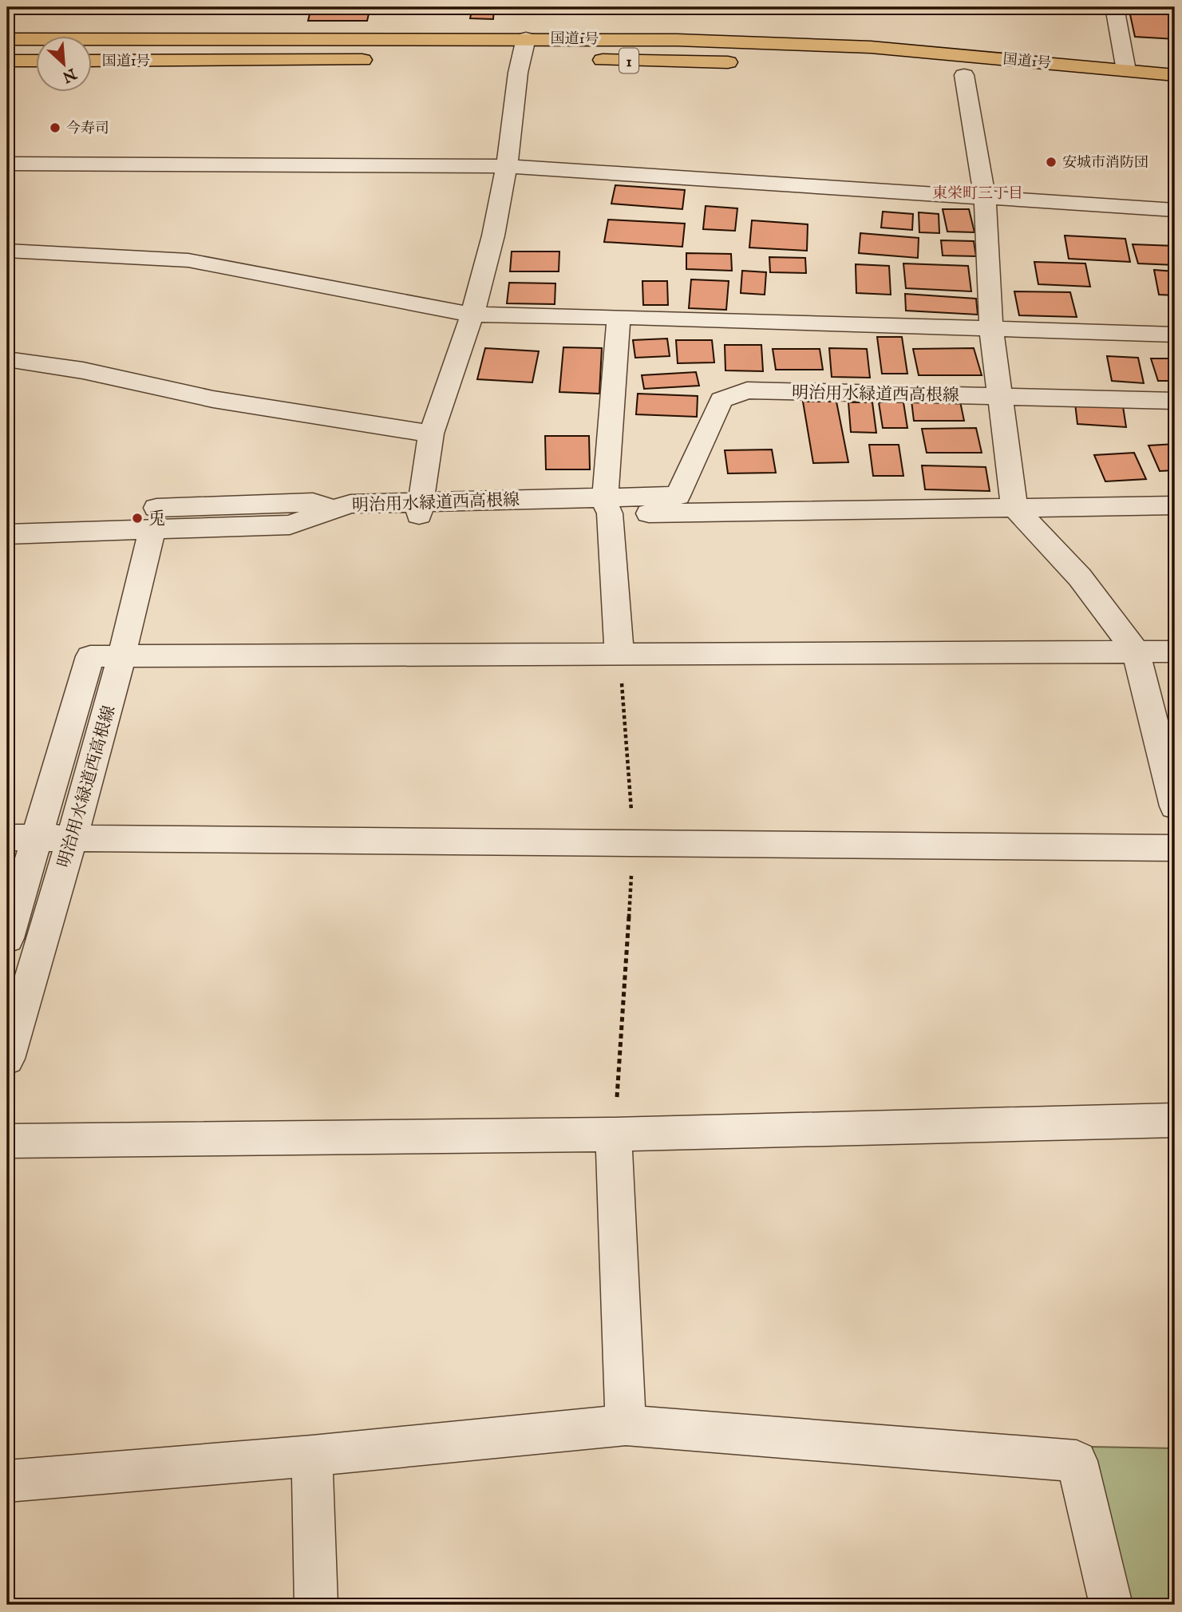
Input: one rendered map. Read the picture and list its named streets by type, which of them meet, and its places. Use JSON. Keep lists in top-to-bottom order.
{
  "streets": {
    "highway": ["国道1号", "1"],
    "street": ["明治用水緑道西高根線"]
  },
  "districts": ["東栄町三丁目"],
  "places": ["今寿司", "安城市消防団", "兎"],
  "north": "bottom right"
}
